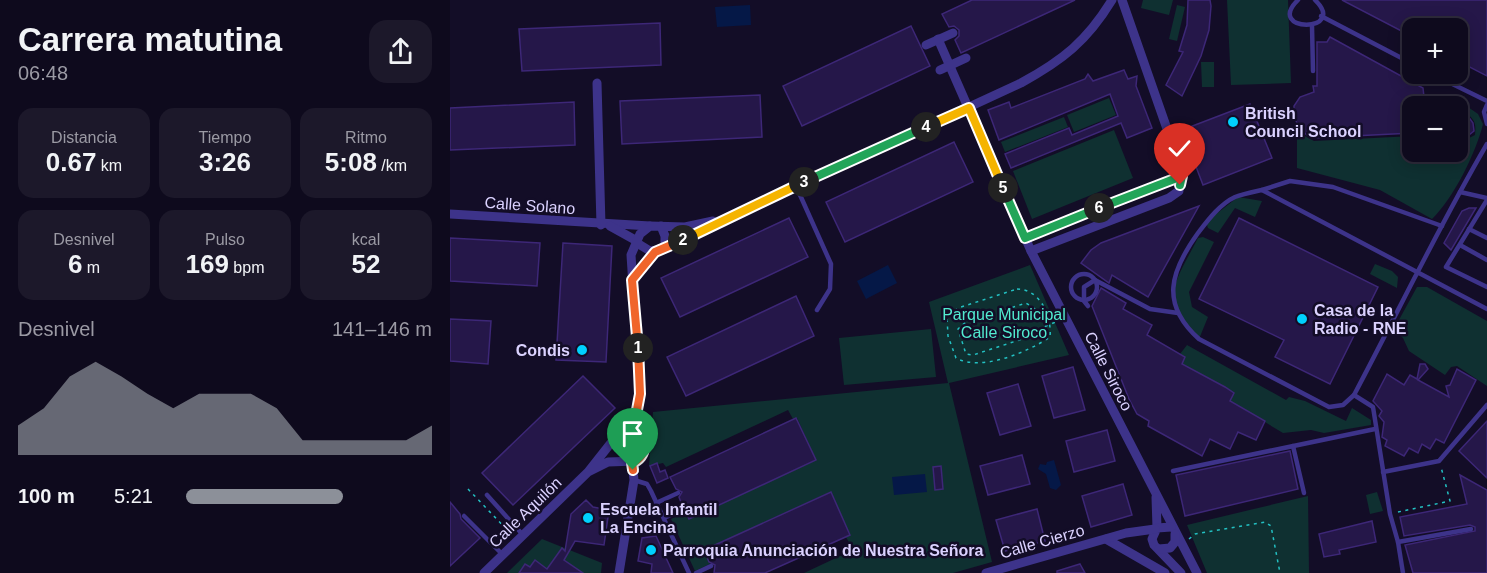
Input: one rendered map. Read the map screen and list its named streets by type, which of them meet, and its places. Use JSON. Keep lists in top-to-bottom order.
{
  "streets": {
    "street": [
      "Calle Solano",
      "Calle Siroco",
      "Calle Aquilón",
      "Calle Cierzo"
    ]
  },
  "crossings": [
    ["Calle Solano", "Calle Siroco"],
    ["Calle Siroco", "Calle Cierzo"]
  ],
  "parks": ["Parque Municipal Calle Siroco"],
  "places": [
    "British Council School",
    "Casa de la Radio - RNE",
    "Condis",
    "Escuela Infantil La Encina",
    "Parroquia Anunciación de Nuestra Señora"
  ],
  "page": {
    "heading": ["Carrera matutina", "06:48"],
    "map_buttons": ["+", "−"],
    "stats": [
      ["Distancia", "0.67 km"],
      ["Tiempo", "3:26"],
      ["Ritmo", "5:08 /km"],
      ["Desnivel", "6 m"],
      ["Pulso", "169 bpm"],
      ["kcal", "52"]
    ],
    "pins": [
      "4",
      "3",
      "5",
      "6",
      "2",
      "1"
    ],
    "chart": ["Desnivel", "141–146 m"],
    "list": [
      {
        "name": "100 m",
        "note": "5:21"
      }
    ]
  }
}
